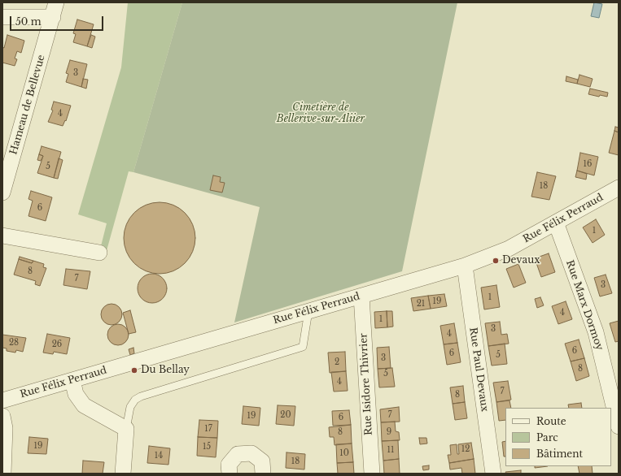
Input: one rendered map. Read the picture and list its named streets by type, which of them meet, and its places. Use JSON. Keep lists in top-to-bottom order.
{
  "streets": {
    "street": [
      "Hameau de Bellevue",
      "Rue Félix Perraud",
      "Rue Marx Dormoy",
      "Rue Paul Devaux",
      "Rue Isidore Thivrier"
    ]
  },
  "crossings": [
    ["Rue Félix Perraud", "Rue Marx Dormoy"],
    ["Rue Félix Perraud", "Rue Paul Devaux"],
    ["Rue Félix Perraud", "Rue Isidore Thivrier"]
  ],
  "parks": ["Cimetière de Bellerive-sur-Aliier"],
  "places": ["Devaux", "Du Bellay"],
  "house_numbers": [
    "3",
    "4",
    "16",
    "5",
    "18",
    "6",
    "1",
    "8",
    "7",
    "3",
    "1",
    "19",
    "21",
    "4",
    "1",
    "3",
    "4",
    "28",
    "26",
    "6",
    "6",
    "5",
    "3",
    "2",
    "8",
    "5",
    "4",
    "7",
    "8",
    "20",
    "7",
    "19",
    "6",
    "17",
    "8",
    "9",
    "19",
    "15",
    "12",
    "11",
    "10",
    "14",
    "18"
  ],
  "legend": ["Route", "Parc", "Bâtiment"],
  "scale_bar": "50 m"
}
